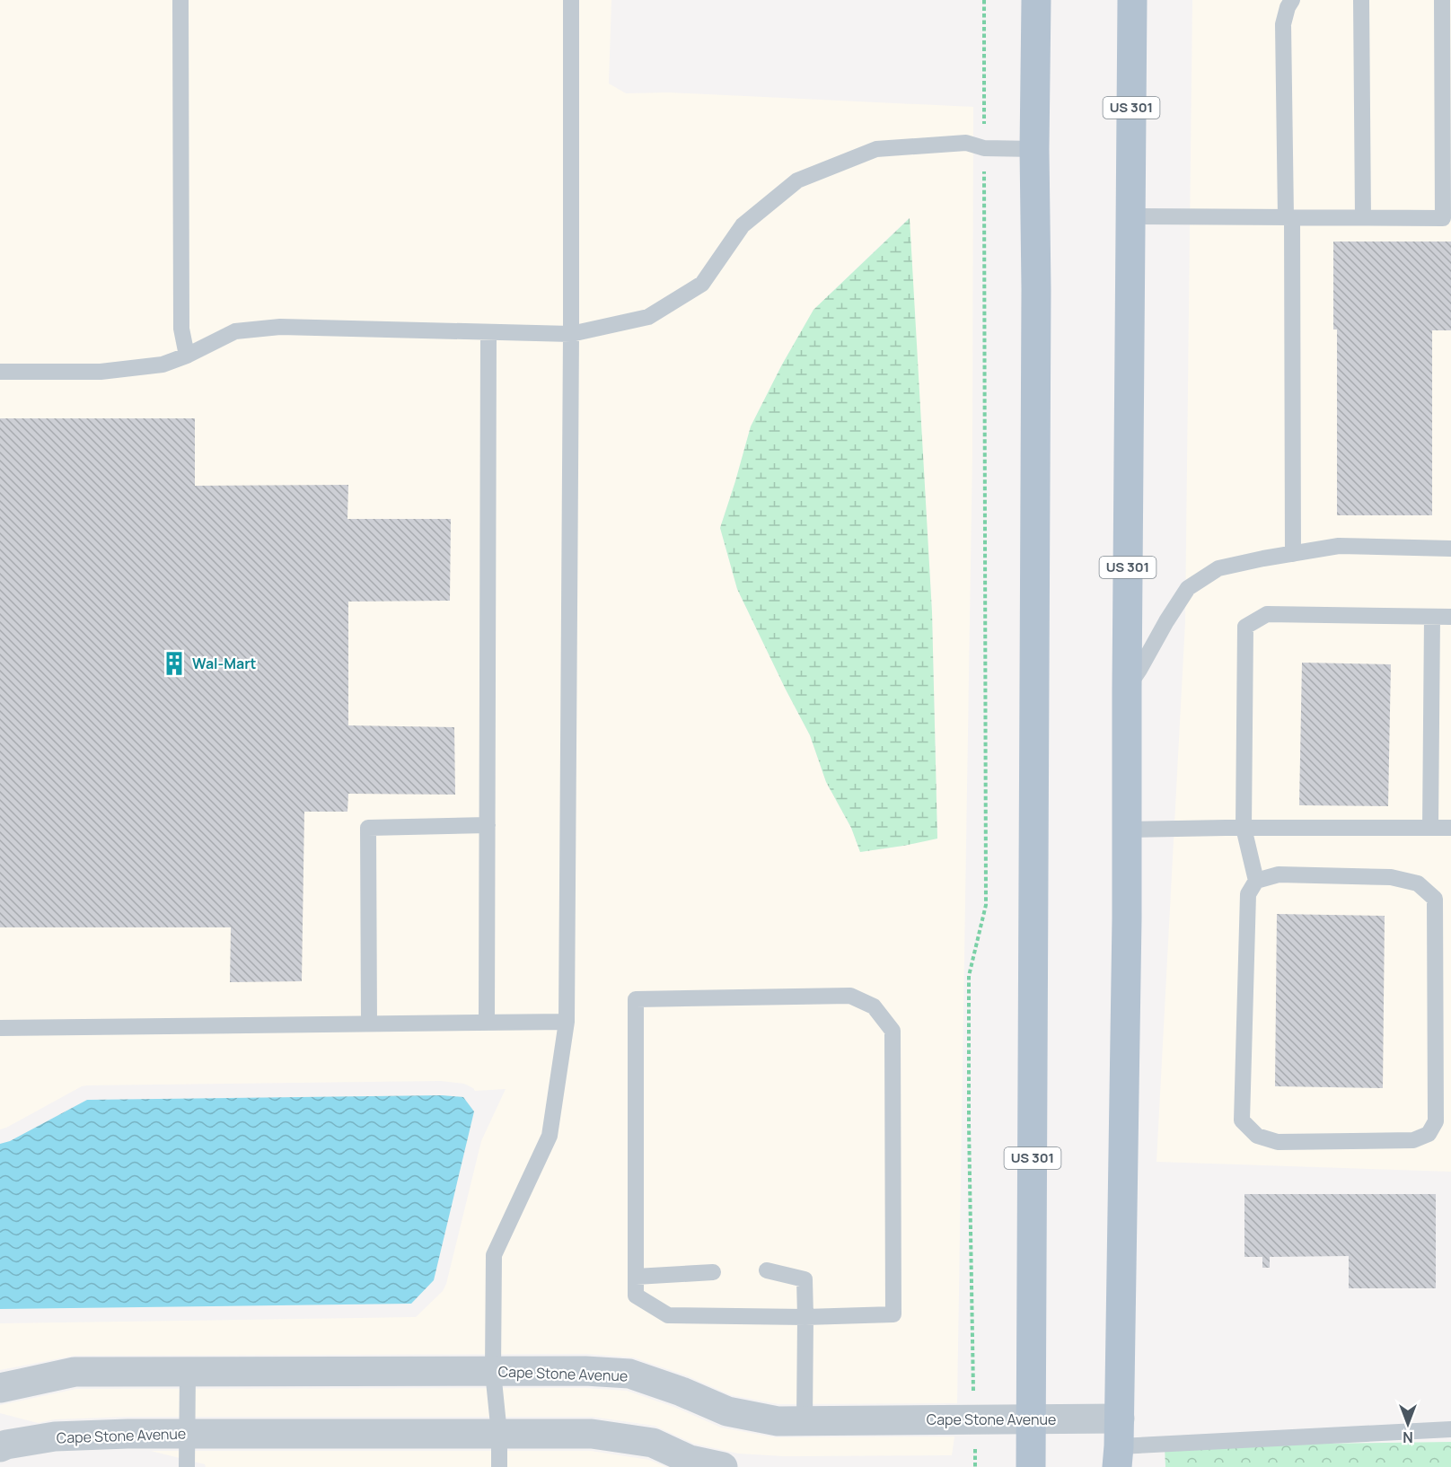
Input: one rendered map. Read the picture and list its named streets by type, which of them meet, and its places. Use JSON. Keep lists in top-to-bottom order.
{
  "streets": {
    "main road": ["US 301"],
    "street": ["Cape Stone Avenue"]
  },
  "crossings": [
    ["US 301", "Cape Stone Avenue"]
  ],
  "places": {
    "building": ["Wal-Mart"]
  },
  "north": "bottom"
}
